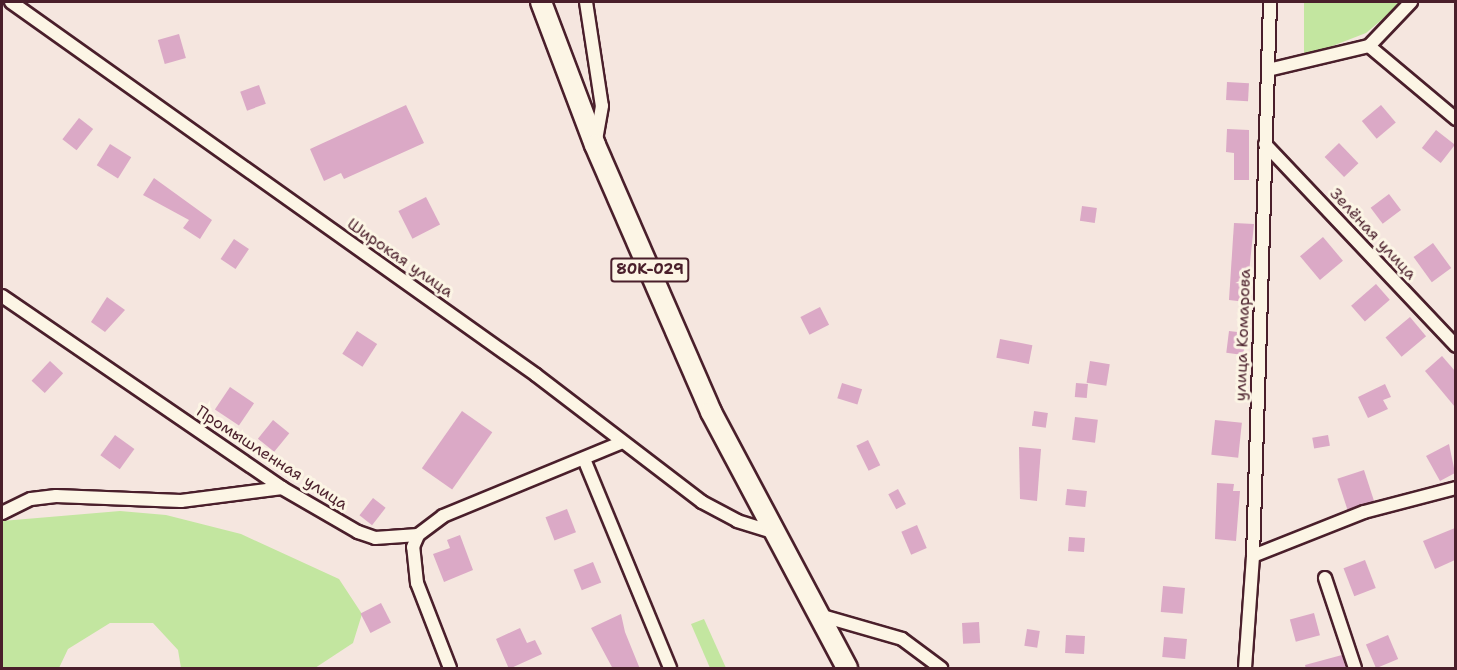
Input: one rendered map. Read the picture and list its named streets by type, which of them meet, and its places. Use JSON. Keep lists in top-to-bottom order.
{
  "streets": {
    "main road": ["80К-029"],
    "street": [
      "Зелёная улица",
      "Широкая улица",
      "улица Комарова",
      "Промышленная улица"
    ]
  },
  "crossings": [
    ["Зелёная улица", "улица Комарова"],
    ["Широкая улица", "80К-029"]
  ]
}
